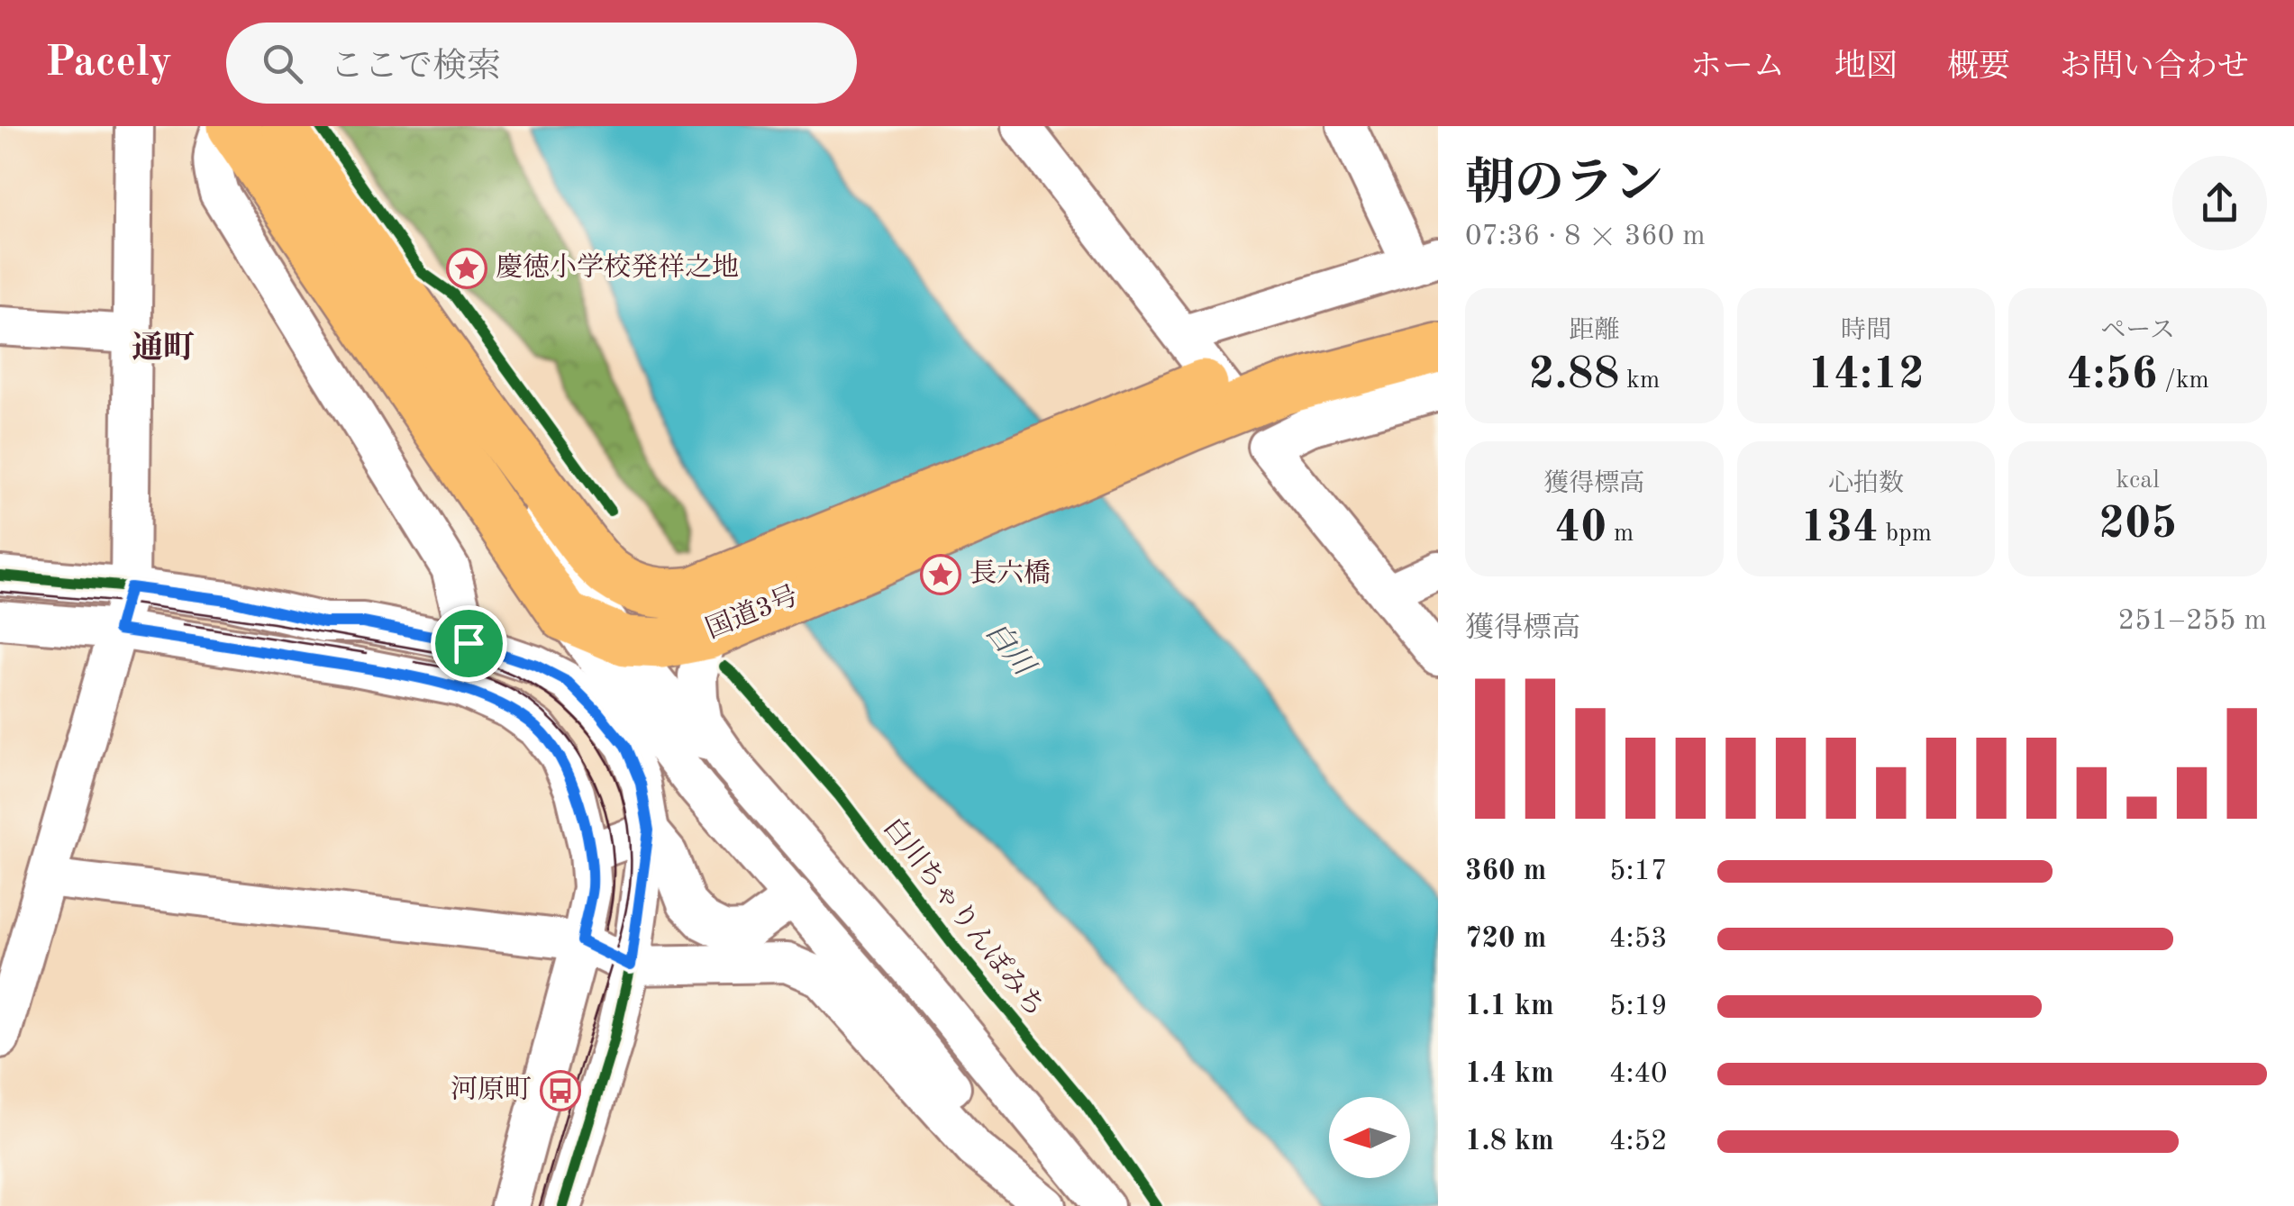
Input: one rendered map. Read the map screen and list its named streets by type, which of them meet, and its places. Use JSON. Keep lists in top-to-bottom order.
{
  "streets": {
    "highway": ["国道3号"],
    "cycle path": ["白川ちゃりんぽみち"]
  },
  "districts": ["通町"],
  "water": ["白川"],
  "places": {
    "place": ["慶徳小学校発祥之地", "長六橋"],
    "bus stop": ["河原町"]
  },
  "north": "left",
  "page": {
    "header": "Pacely",
    "search": "ここで検索",
    "nav": [
      "ホーム",
      "地図",
      "概要",
      "お問い合わせ"
    ],
    "heading": ["朝のラン", "07:36 · 8 × 360 m"],
    "stats": [
      ["距離", "2.88 km"],
      ["時間", "14:12"],
      ["ペース", "4:56 /km"],
      ["獲得標高", "40 m"],
      ["心拍数", "134 bpm"],
      ["kcal", "205"]
    ],
    "chart": ["獲得標高", "251–255 m"],
    "list": [
      {
        "name": "360 m",
        "note": "5:17"
      },
      {
        "name": "720 m",
        "note": "4:53"
      },
      {
        "name": "1.1 km",
        "note": "5:19"
      },
      {
        "name": "1.4 km",
        "note": "4:40"
      },
      {
        "name": "1.8 km",
        "note": "4:52"
      }
    ]
  }
}
